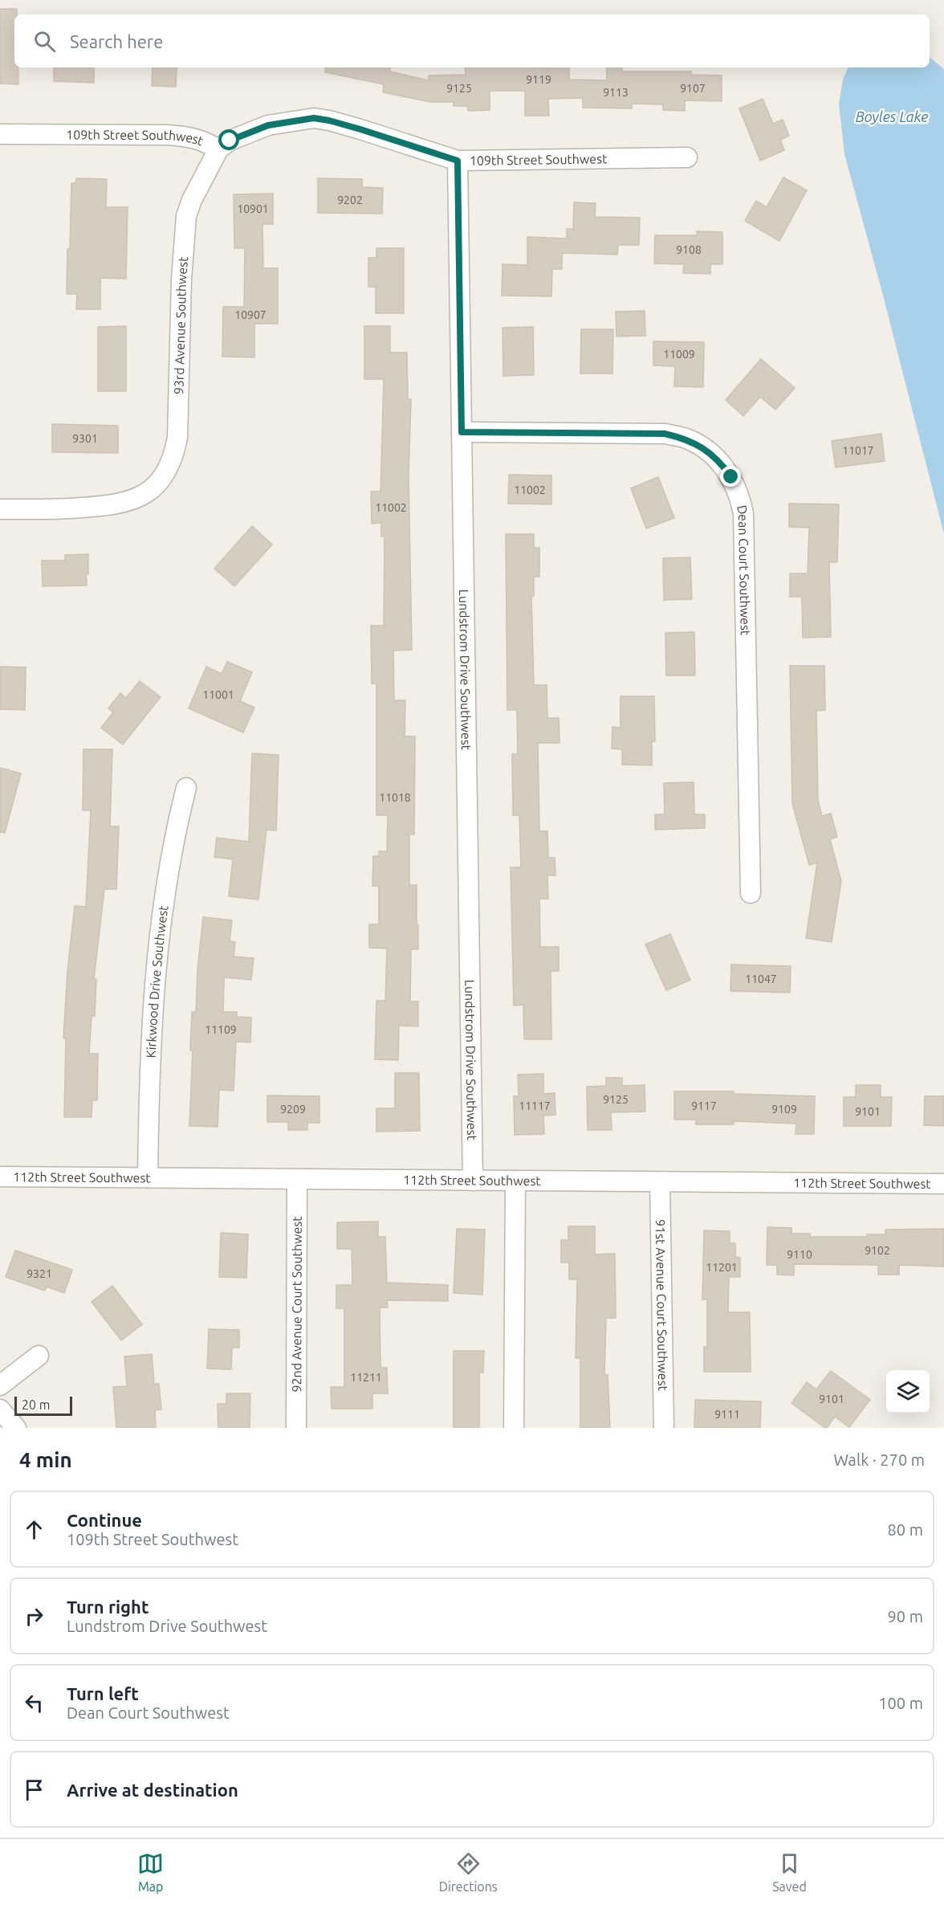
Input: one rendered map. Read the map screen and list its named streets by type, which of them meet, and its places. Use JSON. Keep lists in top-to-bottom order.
{
  "streets": {
    "street": [
      "109th Street Southwest",
      "93rd Avenue Southwest",
      "Dean Court Southwest",
      "Lundstrom Drive Southwest",
      "Kirkwood Drive Southwest",
      "112th Street Southwest",
      "92nd Avenue Court Southwest",
      "91st Avenue Court Southwest"
    ]
  },
  "crossings": [
    ["109th Street Southwest", "93rd Avenue Southwest"],
    ["109th Street Southwest", "Lundstrom Drive Southwest"],
    ["Dean Court Southwest", "Lundstrom Drive Southwest"],
    ["Lundstrom Drive Southwest", "112th Street Southwest"],
    ["Kirkwood Drive Southwest", "112th Street Southwest"],
    ["112th Street Southwest", "92nd Avenue Court Southwest"],
    ["112th Street Southwest", "91st Avenue Court Southwest"]
  ],
  "water": ["Boyles Lake"],
  "house_numbers": [
    "9119",
    "9125",
    "9107",
    "9113",
    "9202",
    "10901",
    "9108",
    "10907",
    "11009",
    "9301",
    "11017",
    "11002",
    "11002",
    "11001",
    "11018",
    "11047",
    "11109",
    "9125",
    "11117",
    "9117",
    "9209",
    "9109",
    "9101",
    "9102",
    "9110",
    "11201",
    "9321",
    "11211",
    "9101",
    "9111"
  ],
  "scale_bar": "20 m",
  "page": {
    "search": "Search here",
    "scale": "20 m",
    "heading": ["4 min", "Walk · 270 m"],
    "list": [
      ["Continue", "109th Street Southwest", "80 m"],
      ["Turn right", "Lundstrom Drive Southwest", "90 m"],
      ["Turn left", "Dean Court Southwest", "100 m"],
      "Arrive at destination"
    ],
    "nav": ["Map", "Directions", "Saved"]
  }
}
